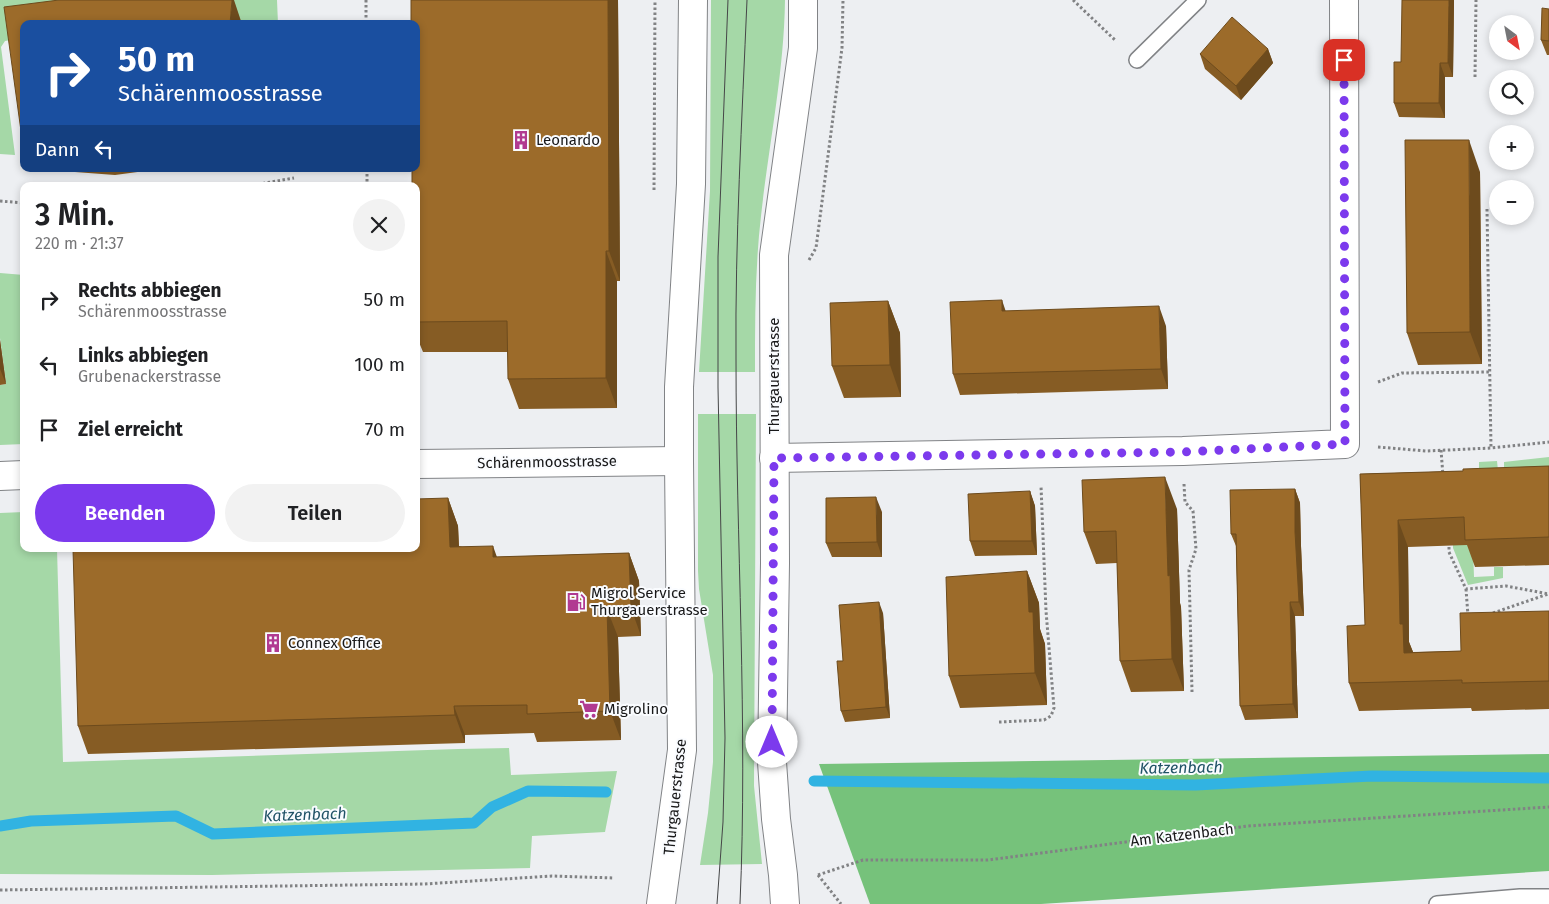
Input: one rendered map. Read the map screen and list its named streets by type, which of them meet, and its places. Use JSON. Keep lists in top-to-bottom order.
{
  "streets": {
    "main road": ["Thurgauerstrasse", "Schärenmoosstrasse"],
    "path": ["Am Katzenbach"]
  },
  "crossings": [
    ["Thurgauerstrasse", "Schärenmoosstrasse"]
  ],
  "water": ["Katzenbach"],
  "places": {
    "building": ["Leonardo", "Connex Office"],
    "fuel station": ["Migrol Service Thurgauerstrasse"],
    "supermarket": ["Migrolino"]
  },
  "north": "bottom right",
  "page": {
    "map_buttons": ["+", "−"],
    "turn": ["50 m", "Schärenmoosstrasse"],
    "then": "Dann",
    "heading": ["3 Min.", "220 m · 21:37"],
    "list": [
      {
        "name": "Rechts abbiegen",
        "note": "Schärenmoosstrasse",
        "value": "50 m"
      },
      {
        "name": "Links abbiegen",
        "note": "Grubenackerstrasse",
        "value": "100 m"
      },
      {
        "name": "Ziel erreicht",
        "value": "70 m"
      }
    ],
    "buttons": ["Beenden", "Teilen"]
  }
}
